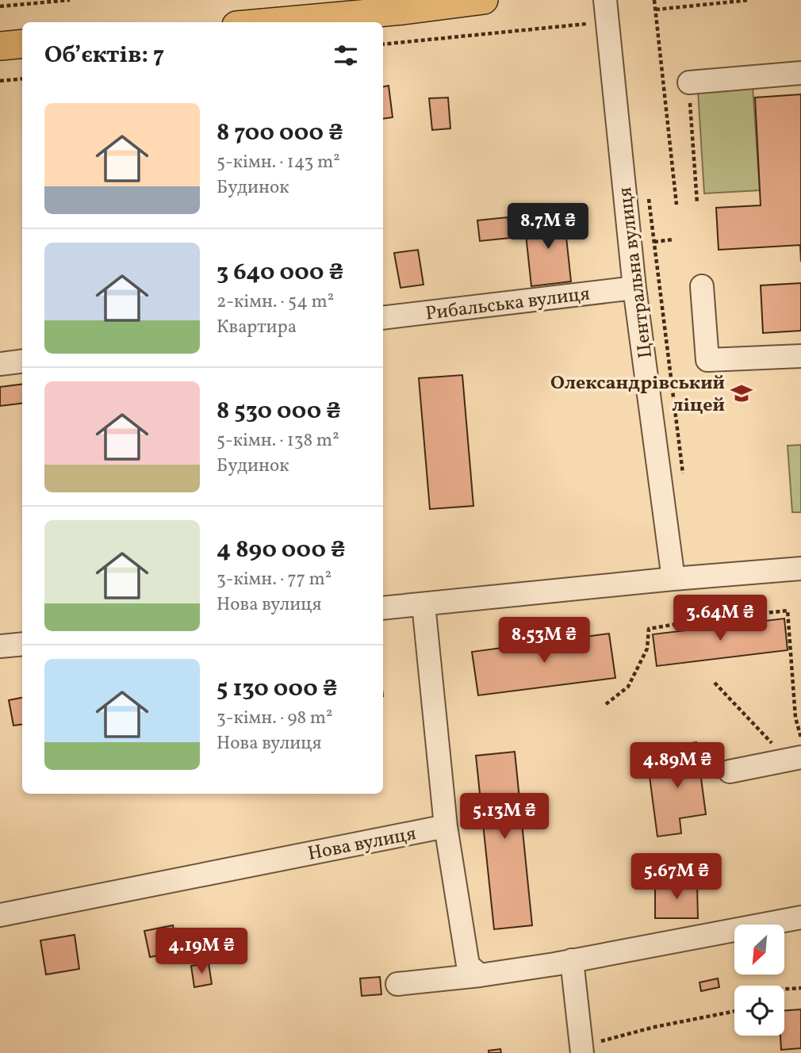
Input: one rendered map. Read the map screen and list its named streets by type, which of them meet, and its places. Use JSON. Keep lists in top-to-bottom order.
{
  "streets": {
    "street": ["Центральна вулиця", "Рибальська вулиця", "Нова вулиця"]
  },
  "crossings": [
    ["Центральна вулиця", "Рибальська вулиця"]
  ],
  "places": {
    "school or university": ["Олександрівський ліцей"]
  },
  "north": "bottom left",
  "page": {
    "heading": "Об’єктів: 7",
    "list": [
      {
        "name": "8 700 000 ₴",
        "note": "5-кімн. · 143 m² · Будинок"
      },
      {
        "name": "3 640 000 ₴",
        "note": "2-кімн. · 54 m² · Квартира"
      },
      {
        "name": "8 530 000 ₴",
        "note": "5-кімн. · 138 m² · Будинок"
      },
      {
        "name": "4 890 000 ₴",
        "note": "3-кімн. · 77 m² · Нова вулиця"
      },
      {
        "name": "5 130 000 ₴",
        "note": "3-кімн. · 98 m² · Нова вулиця"
      }
    ],
    "price": [
      "8.7M ₴",
      "3.64M ₴",
      "8.53M ₴",
      "4.89M ₴",
      "5.13M ₴",
      "5.67M ₴",
      "4.19M ₴"
    ]
  }
}
